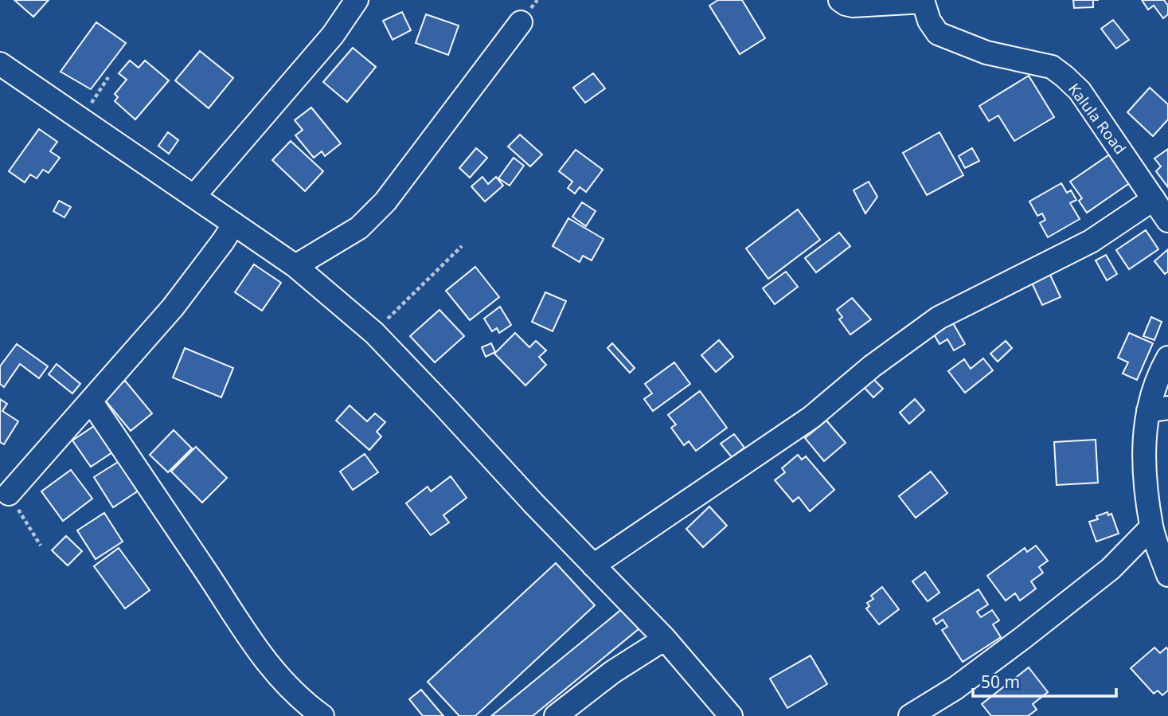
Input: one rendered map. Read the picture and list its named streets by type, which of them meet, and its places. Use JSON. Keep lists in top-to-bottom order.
{
  "streets": {
    "street": ["Kalula Road"]
  },
  "scale_bar": "50 m"
}
